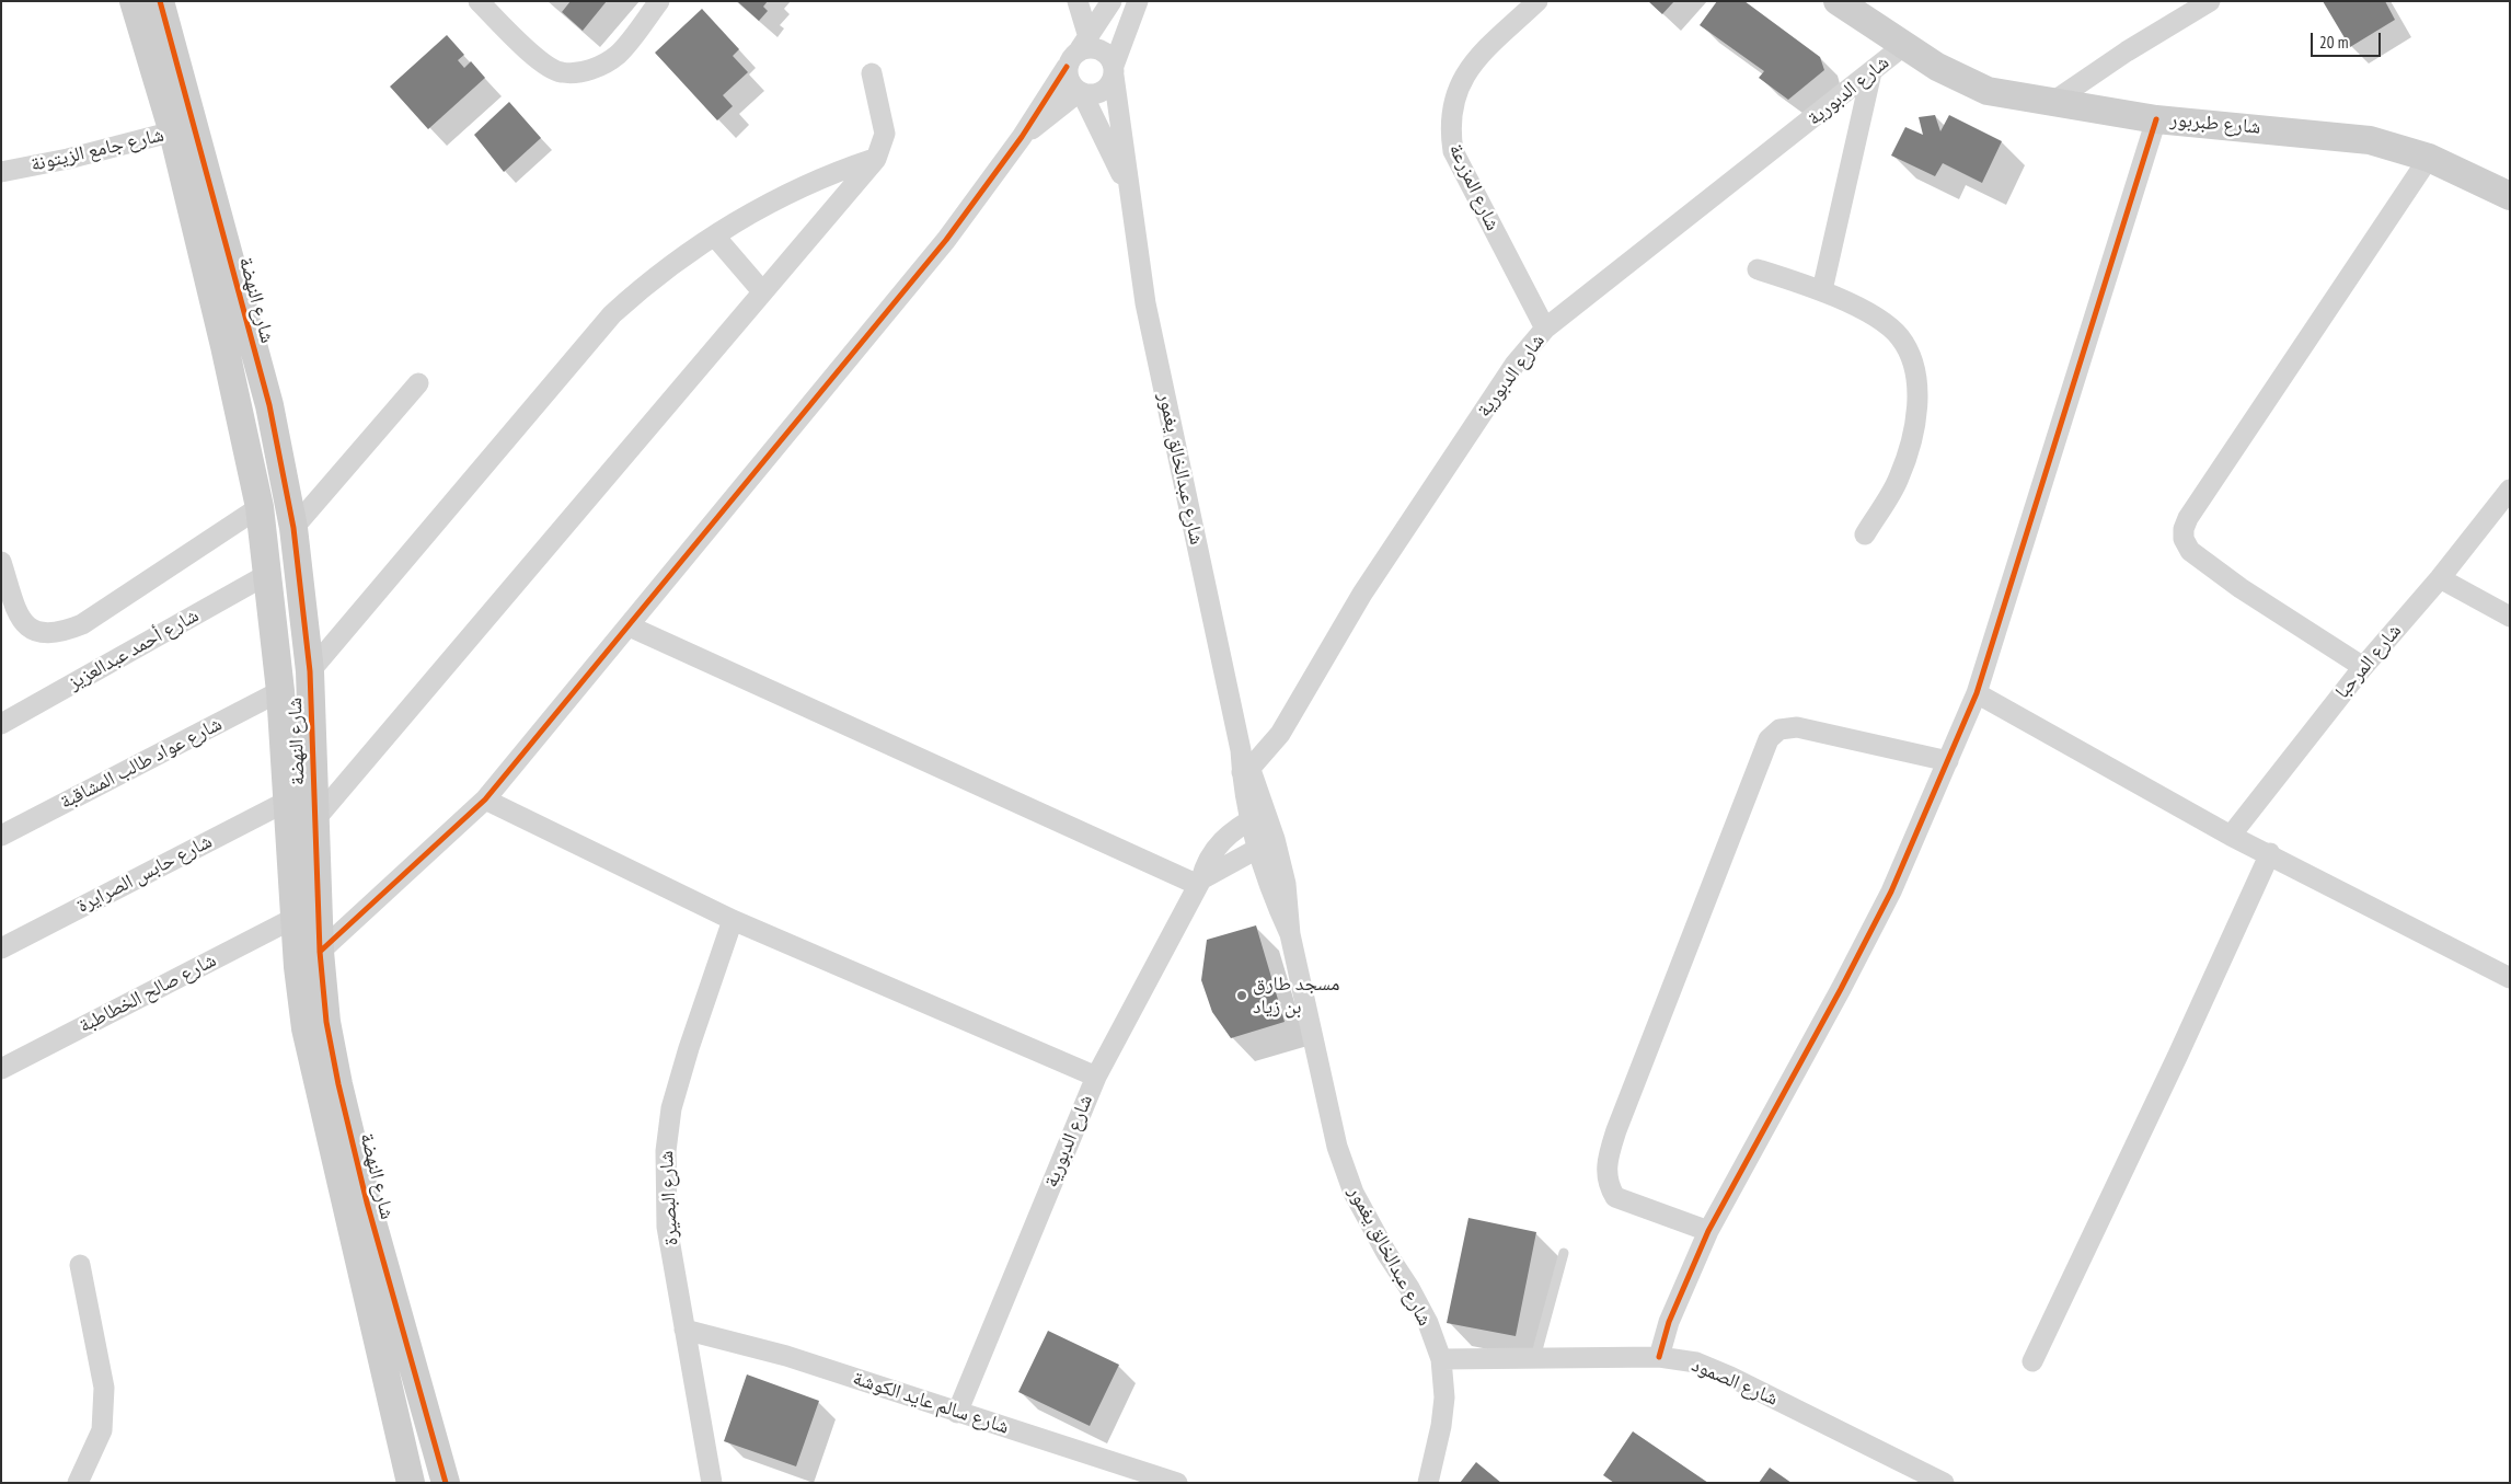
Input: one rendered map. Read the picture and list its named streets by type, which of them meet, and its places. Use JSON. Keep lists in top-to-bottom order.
{
  "streets": {
    "street": [
      "شارع الدبورية",
      "شارع طبربور",
      "شارع جامع الزيتونة",
      "شارع المزرعة",
      "شارع النهضة",
      "شارع عبدالخالق يغمور",
      "شارع أحمد عبدالعزيز",
      "شارع المرحبا",
      "شارع عواد طالب المشاقبة",
      "شارع حابس الصرايرة",
      "شارع صالح الخطاطبة",
      "شارع البصيرة",
      "شارع الصمود",
      "شارع سالم عايد الكوشة"
    ]
  },
  "crossings": [
    ["شارع الدبورية", "شارع طبربور"],
    ["شارع الدبورية", "شارع المزرعة"],
    ["شارع الدبورية", "شارع عبدالخالق يغمور"],
    ["شارع الدبورية", "شارع سالم عايد الكوشة"],
    ["شارع جامع الزيتونة", "شارع النهضة"],
    ["شارع النهضة", "شارع أحمد عبدالعزيز"],
    ["شارع النهضة", "شارع عواد طالب المشاقبة"],
    ["شارع النهضة", "شارع حابس الصرايرة"],
    ["شارع النهضة", "شارع صالح الخطاطبة"],
    ["شارع عبدالخالق يغمور", "شارع الصمود"],
    ["شارع البصيرة", "شارع سالم عايد الكوشة"]
  ],
  "places": ["مسجد طارق بن زياد"],
  "scale_bar": "20 m"
}
